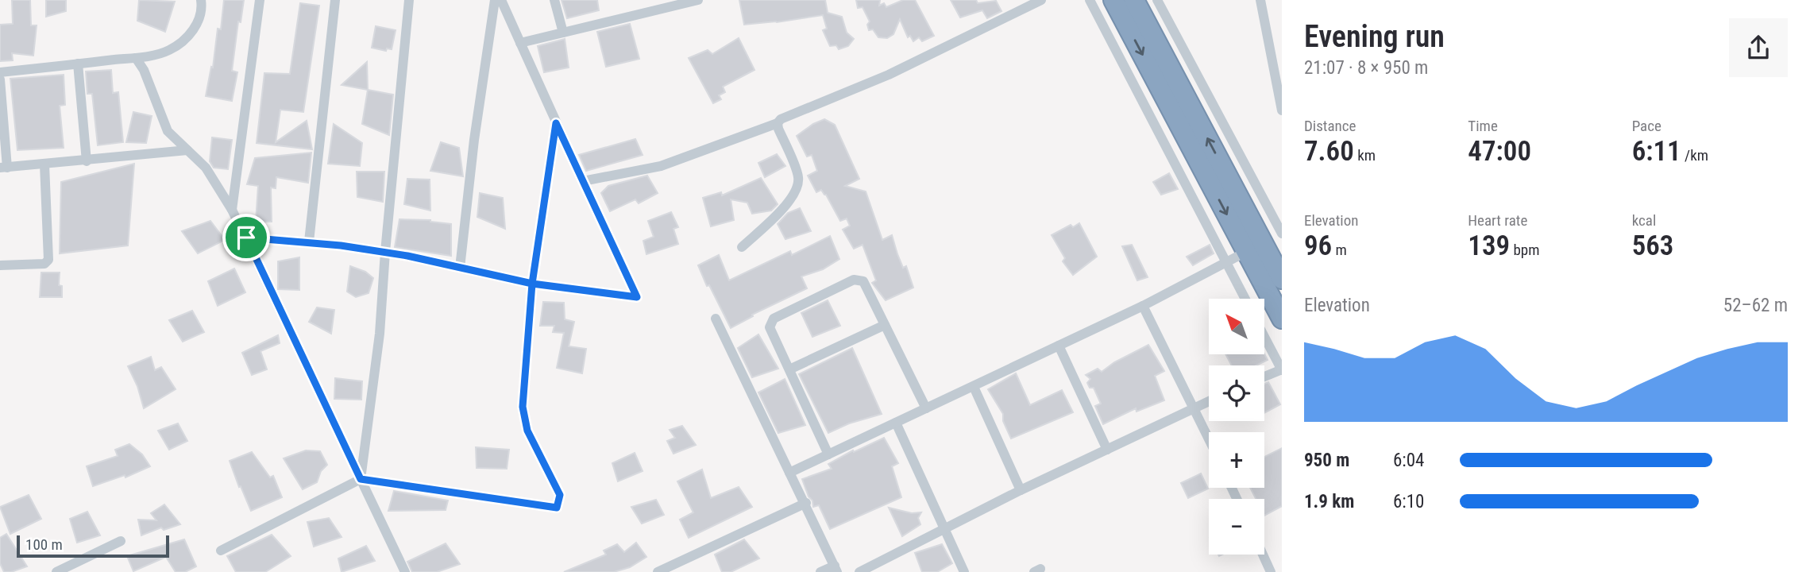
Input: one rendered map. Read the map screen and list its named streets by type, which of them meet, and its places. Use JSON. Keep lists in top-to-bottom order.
{
  "scale_bar": "100 m",
  "north": "top left",
  "page": {
    "heading": ["Evening run", "21:07 · 8 × 950 m"],
    "stats": [
      ["Distance", "7.60 km"],
      ["Time", "47:00"],
      ["Pace", "6:11 /km"],
      ["Elevation", "96 m"],
      ["Heart rate", "139 bpm"],
      ["kcal", "563"]
    ],
    "chart": ["Elevation", "52–62 m"],
    "map_buttons": ["+", "−"],
    "list": [
      {
        "name": "950 m",
        "note": "6:04"
      },
      {
        "name": "1.9 km",
        "note": "6:10"
      }
    ],
    "scale": "100 m"
  }
}
